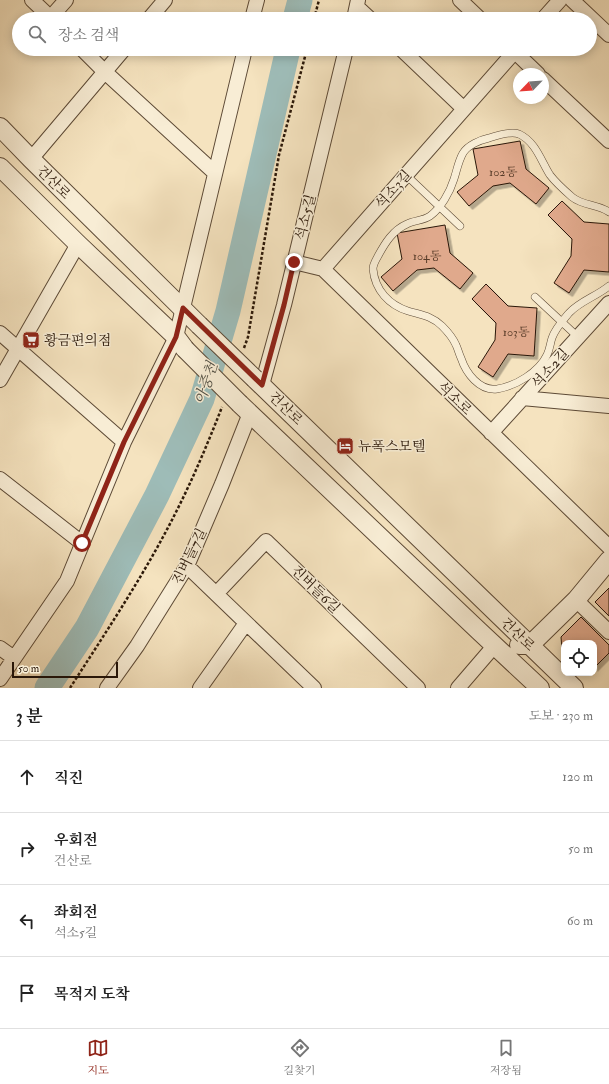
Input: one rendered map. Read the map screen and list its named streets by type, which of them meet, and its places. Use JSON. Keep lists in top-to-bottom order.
{
  "streets": {
    "street": [
      "건산로",
      "석소3길",
      "석소5길",
      "석소2길",
      "석소로",
      "진버들7길",
      "진버들6길"
    ]
  },
  "crossings": [
    ["건산로", "석소5길"],
    ["건산로", "진버들7길"],
    ["석소3길", "석소로"],
    ["석소2길", "석소로"]
  ],
  "water": ["아중천"],
  "places": {
    "supermarket": ["황금편의점"],
    "hotel": ["뉴폭스모텔"]
  },
  "house_numbers": ["102동", "104동", "103동"],
  "scale_bar": "50 m",
  "north": "bottom left",
  "page": {
    "search": "장소 검색",
    "scale": "50 m",
    "heading": ["3 분", "도보 · 230 m"],
    "list": [
      ["직진", "120 m"],
      ["우회전", "건산로", "50 m"],
      ["좌회전", "석소5길", "60 m"],
      "목적지 도착"
    ],
    "nav": ["지도", "길찾기", "저장됨"]
  }
}
